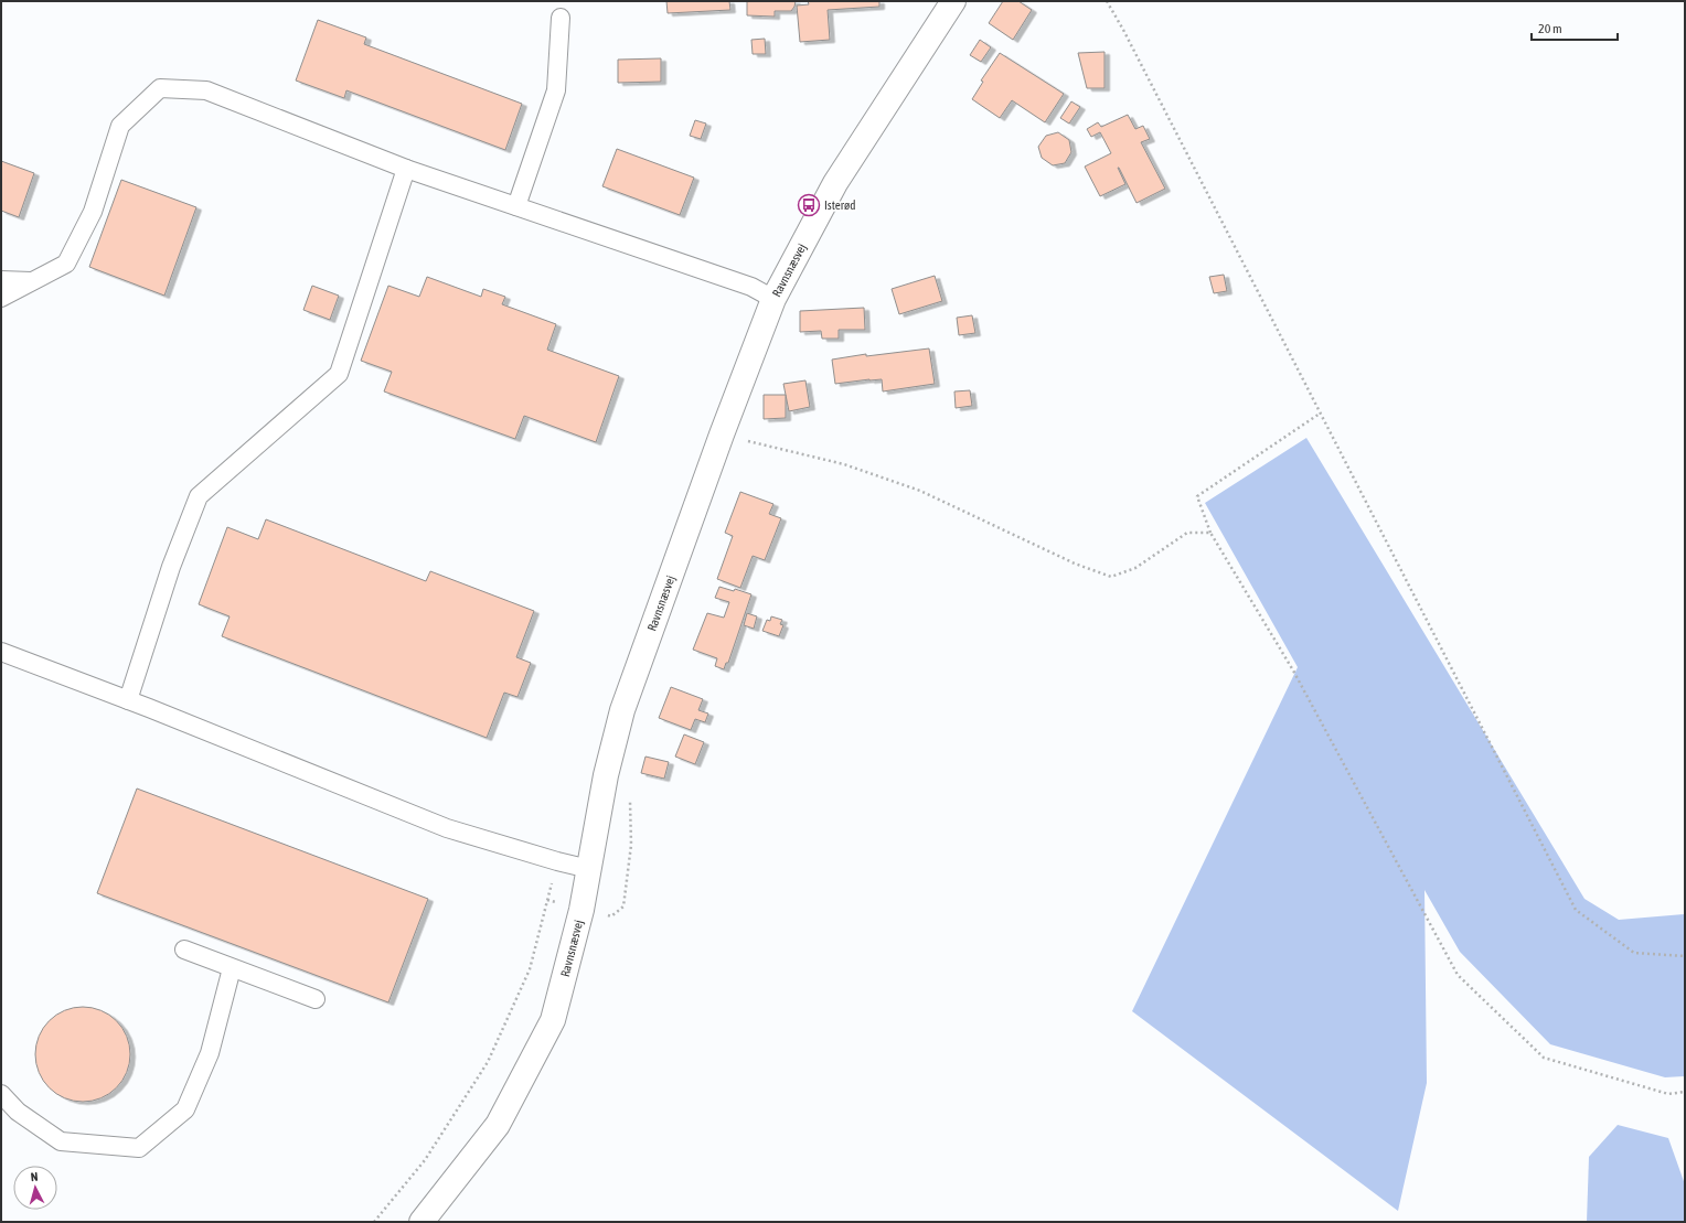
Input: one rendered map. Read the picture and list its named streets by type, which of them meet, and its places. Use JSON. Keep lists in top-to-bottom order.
{
  "streets": {
    "main road": ["Ravnsnæsvej"]
  },
  "places": {
    "bus stop": ["Isterød"]
  },
  "scale_bar": "20 m",
  "north": "top"
}
